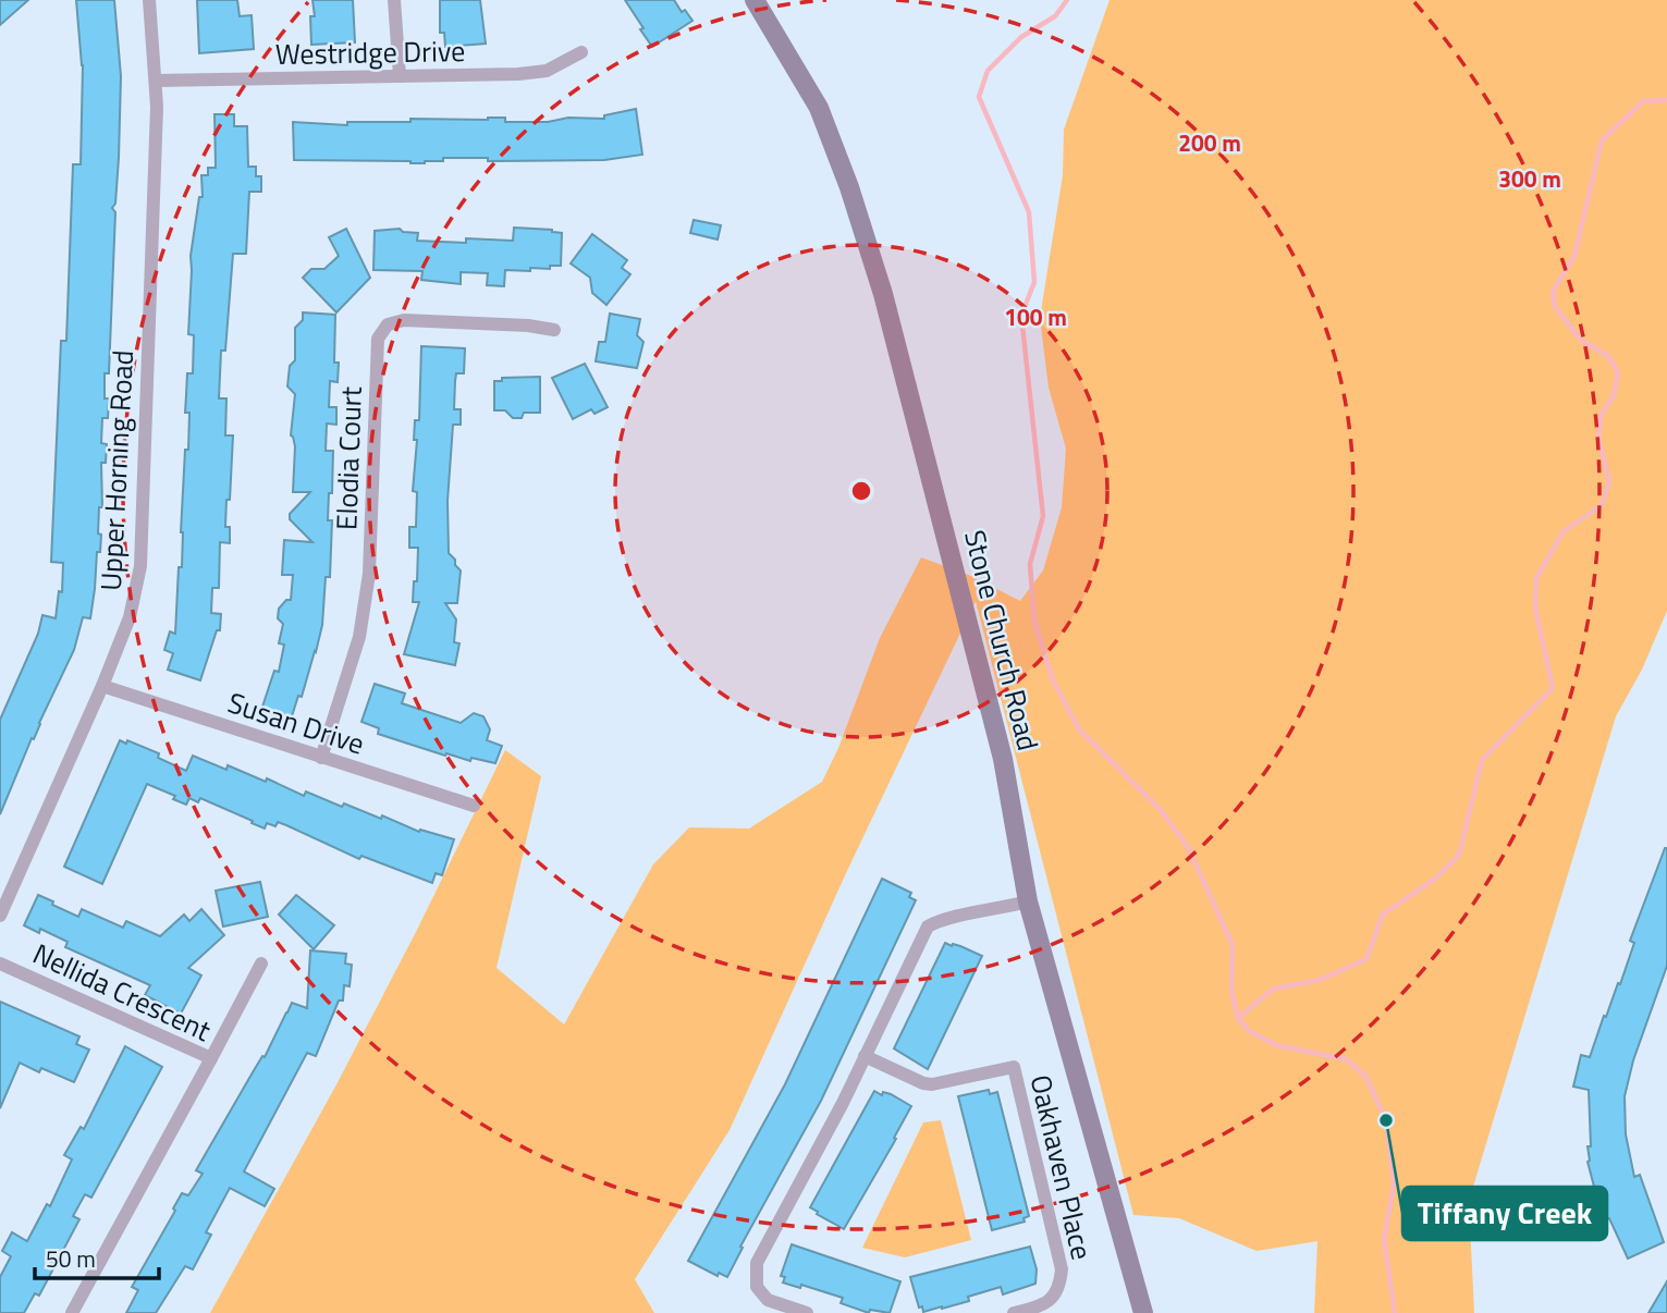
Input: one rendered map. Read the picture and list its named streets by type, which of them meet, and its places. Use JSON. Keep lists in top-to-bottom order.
{
  "streets": {
    "main road": ["Stone Church Road"],
    "street": [
      "Westridge Drive",
      "Elodia Court",
      "Upper Horning Road",
      "Susan Drive",
      "Nellida Crescent",
      "Oakhaven Place"
    ]
  },
  "crossings": [
    ["Westridge Drive", "Upper Horning Road"],
    ["Elodia Court", "Susan Drive"],
    ["Upper Horning Road", "Susan Drive"]
  ],
  "places": ["Tiffany Creek"],
  "scale_bar": "50 m",
  "rings": ["200 m", "300 m", "100 m"]
}
